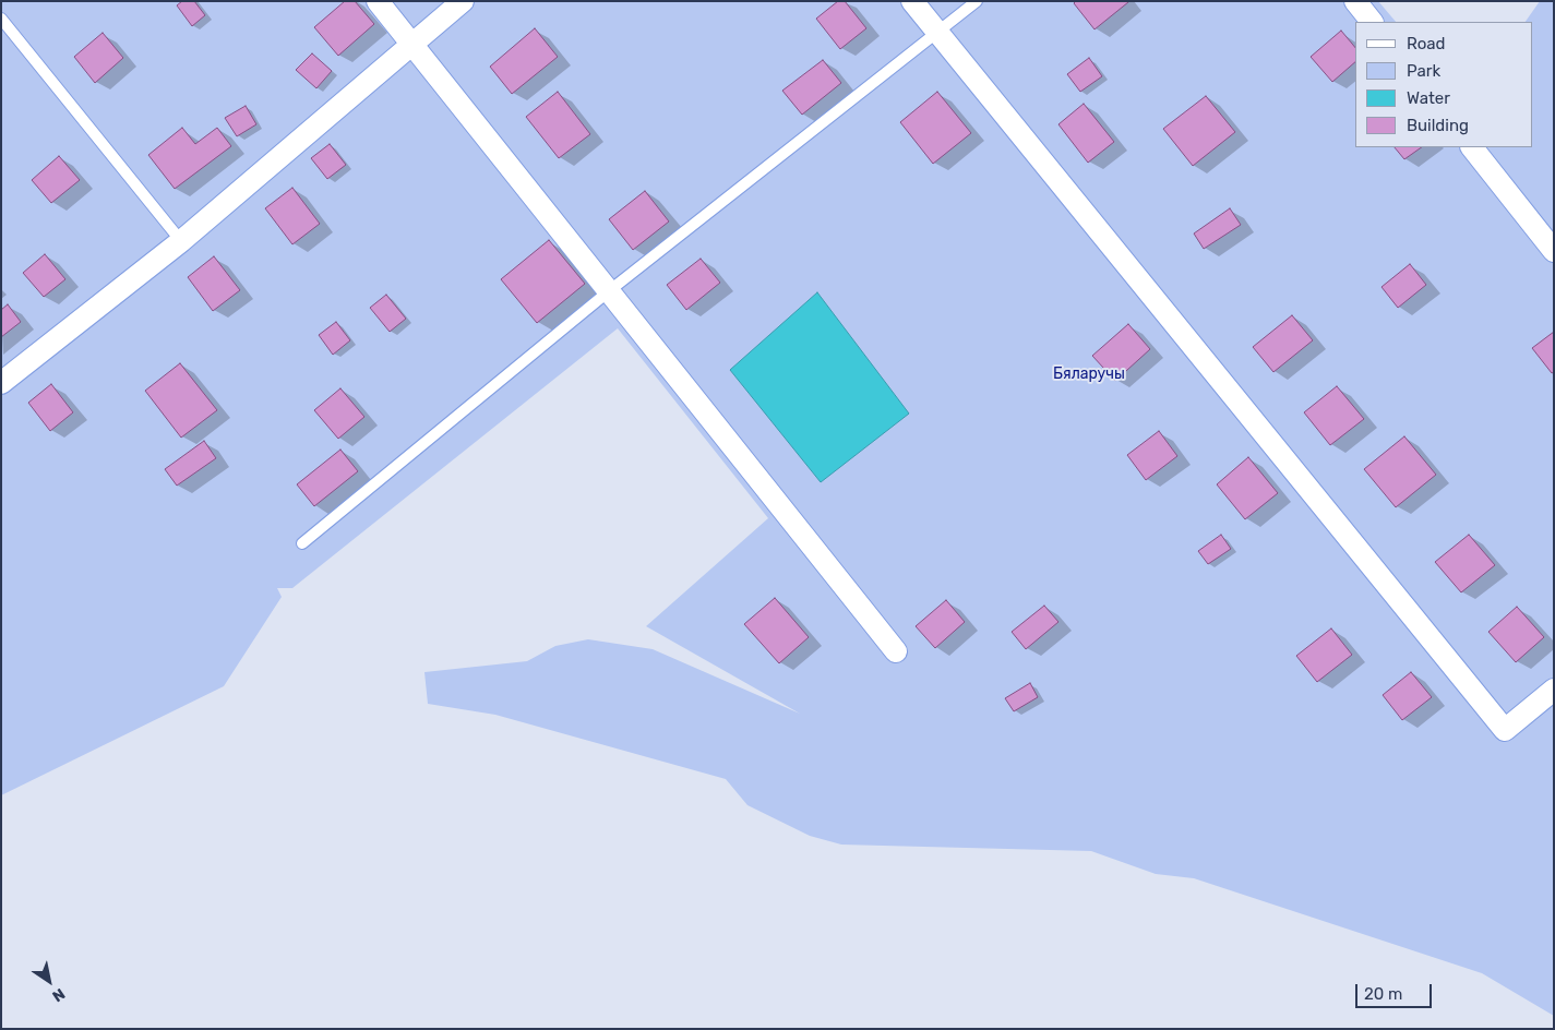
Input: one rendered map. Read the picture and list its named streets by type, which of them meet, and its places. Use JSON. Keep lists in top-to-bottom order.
{
  "parks": ["Бяларучы"],
  "legend": [
    "Road",
    "Park",
    "Water",
    "Building"
  ],
  "scale_bar": "20 m",
  "north": "bottom right"
}
